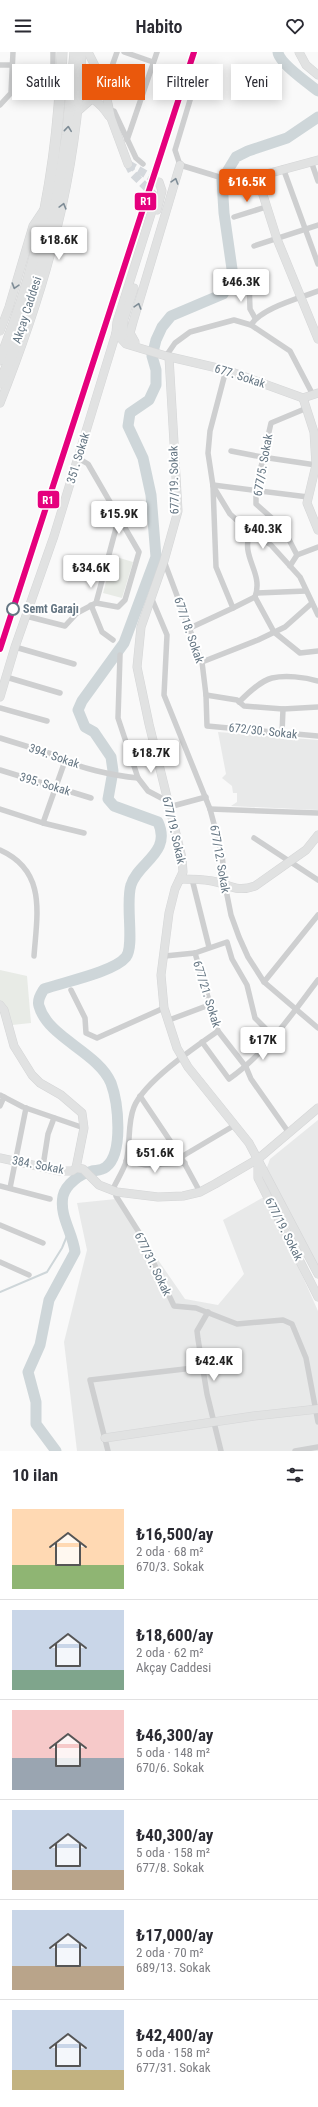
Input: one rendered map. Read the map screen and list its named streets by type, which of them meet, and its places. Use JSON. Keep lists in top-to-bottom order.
{
  "streets": {
    "highway": ["Akçay Caddesi"],
    "street": [
      "677. Sokak",
      "351. Sokak",
      "677/5. Sokak",
      "677/19. Sokak",
      "677/18. Sokak",
      "672/30. Sokak",
      "394. Sokak",
      "395. Sokak",
      "677/12. Sokak",
      "677/21. Sokak",
      "384. Sokak",
      "677/31. Sokak"
    ]
  },
  "crossings": [
    ["677. Sokak", "677/19. Sokak"],
    ["677/19. Sokak", "677/18. Sokak"],
    ["677/19. Sokak", "677/12. Sokak"],
    ["677/18. Sokak", "672/30. Sokak"]
  ],
  "places": ["Semt Garajı"],
  "lines": ["transit line R1"],
  "page": {
    "header": "Habito",
    "chip": [
      "Satılık",
      "Kiralık",
      "Filtreler",
      "Yeni"
    ],
    "price": [
      "₺16.5K",
      "₺18.6K",
      "₺46.3K",
      "₺15.9K",
      "₺40.3K",
      "₺34.6K",
      "₺18.7K",
      "₺17K",
      "₺51.6K",
      "₺42.4K"
    ],
    "heading": "10 ilan",
    "list": [
      {
        "name": "₺16,500/ay",
        "note": "2 oda · 68 m² · 670/3. Sokak"
      },
      {
        "name": "₺18,600/ay",
        "note": "2 oda · 62 m² · Akçay Caddesi"
      },
      {
        "name": "₺46,300/ay",
        "note": "5 oda · 148 m² · 670/6. Sokak"
      },
      {
        "name": "₺40,300/ay",
        "note": "5 oda · 158 m² · 677/8. Sokak"
      },
      {
        "name": "₺17,000/ay",
        "note": "2 oda · 70 m² · 689/13. Sokak"
      },
      {
        "name": "₺42,400/ay",
        "note": "5 oda · 158 m² · 677/31. Sokak"
      }
    ]
  }
}
